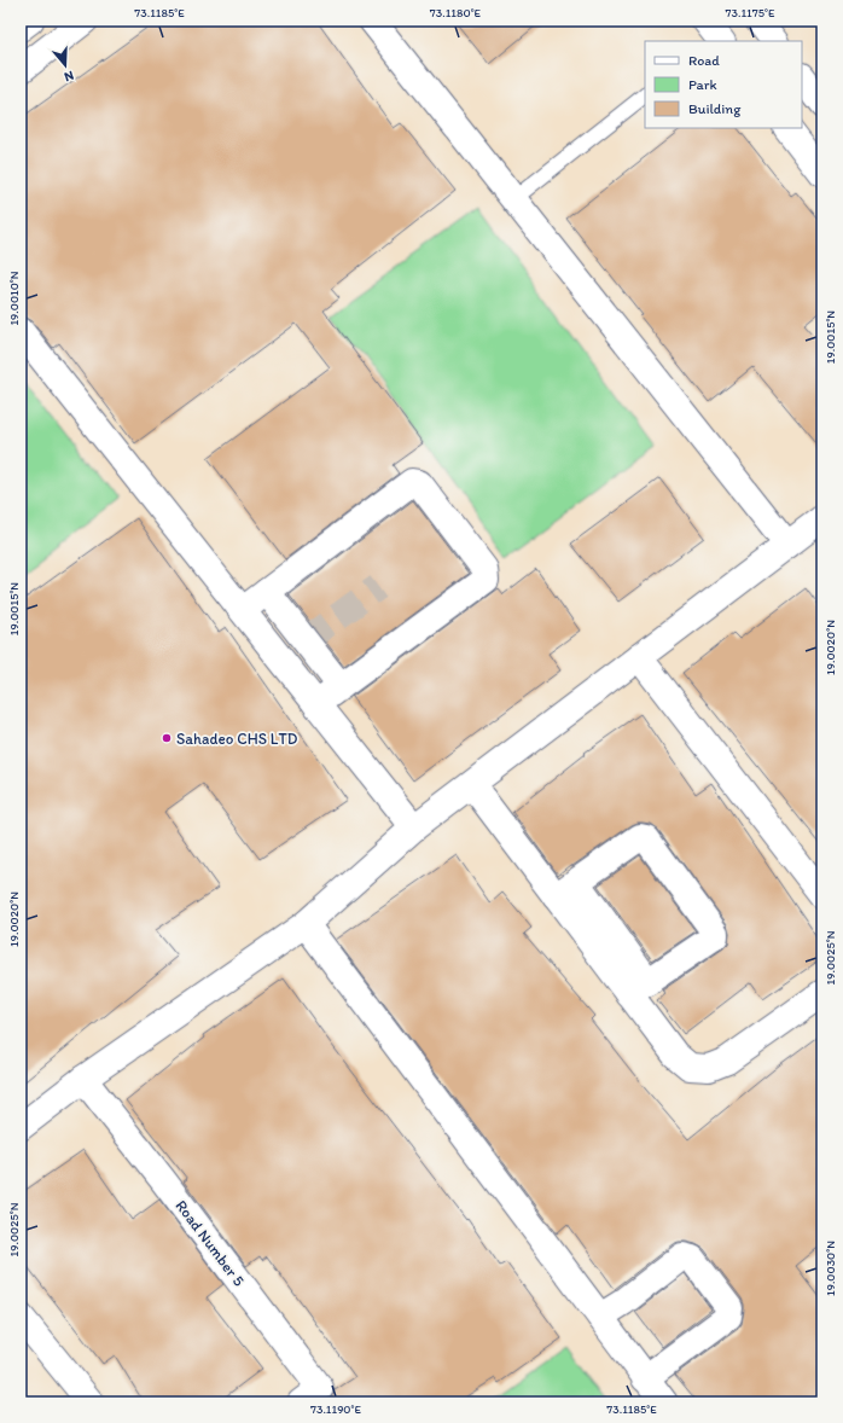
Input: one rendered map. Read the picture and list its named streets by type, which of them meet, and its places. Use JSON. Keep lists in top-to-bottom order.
{
  "streets": {
    "street": ["Road Number 5"]
  },
  "places": ["Sahadeo CHS LTD"],
  "legend": ["Road", "Park", "Building"],
  "north": "bottom",
  "coordinates": [
    "73.1185°E",
    "73.1180°E",
    "73.1175°E",
    "19.0010°N",
    "19.0015°N",
    "19.0020°N",
    "19.0025°N",
    "19.0030°N",
    "73.1190°E"
  ]
}
